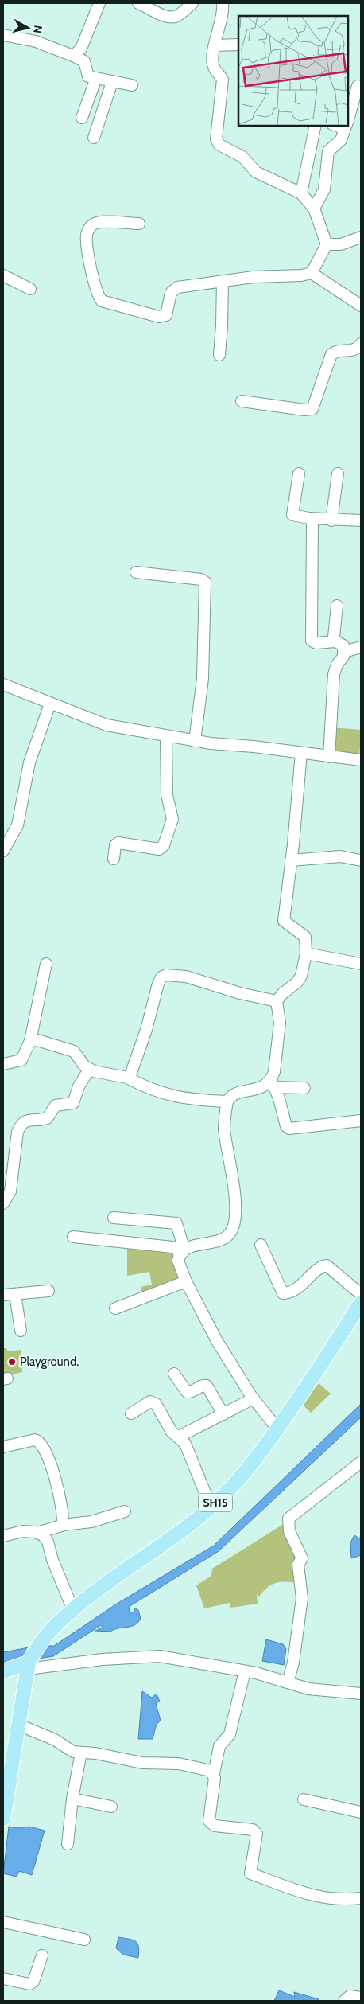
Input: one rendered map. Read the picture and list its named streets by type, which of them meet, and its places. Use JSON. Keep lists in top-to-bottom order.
{
  "streets": {
    "main road": ["SH15"]
  },
  "places": ["Playground."],
  "north": "right"
}
